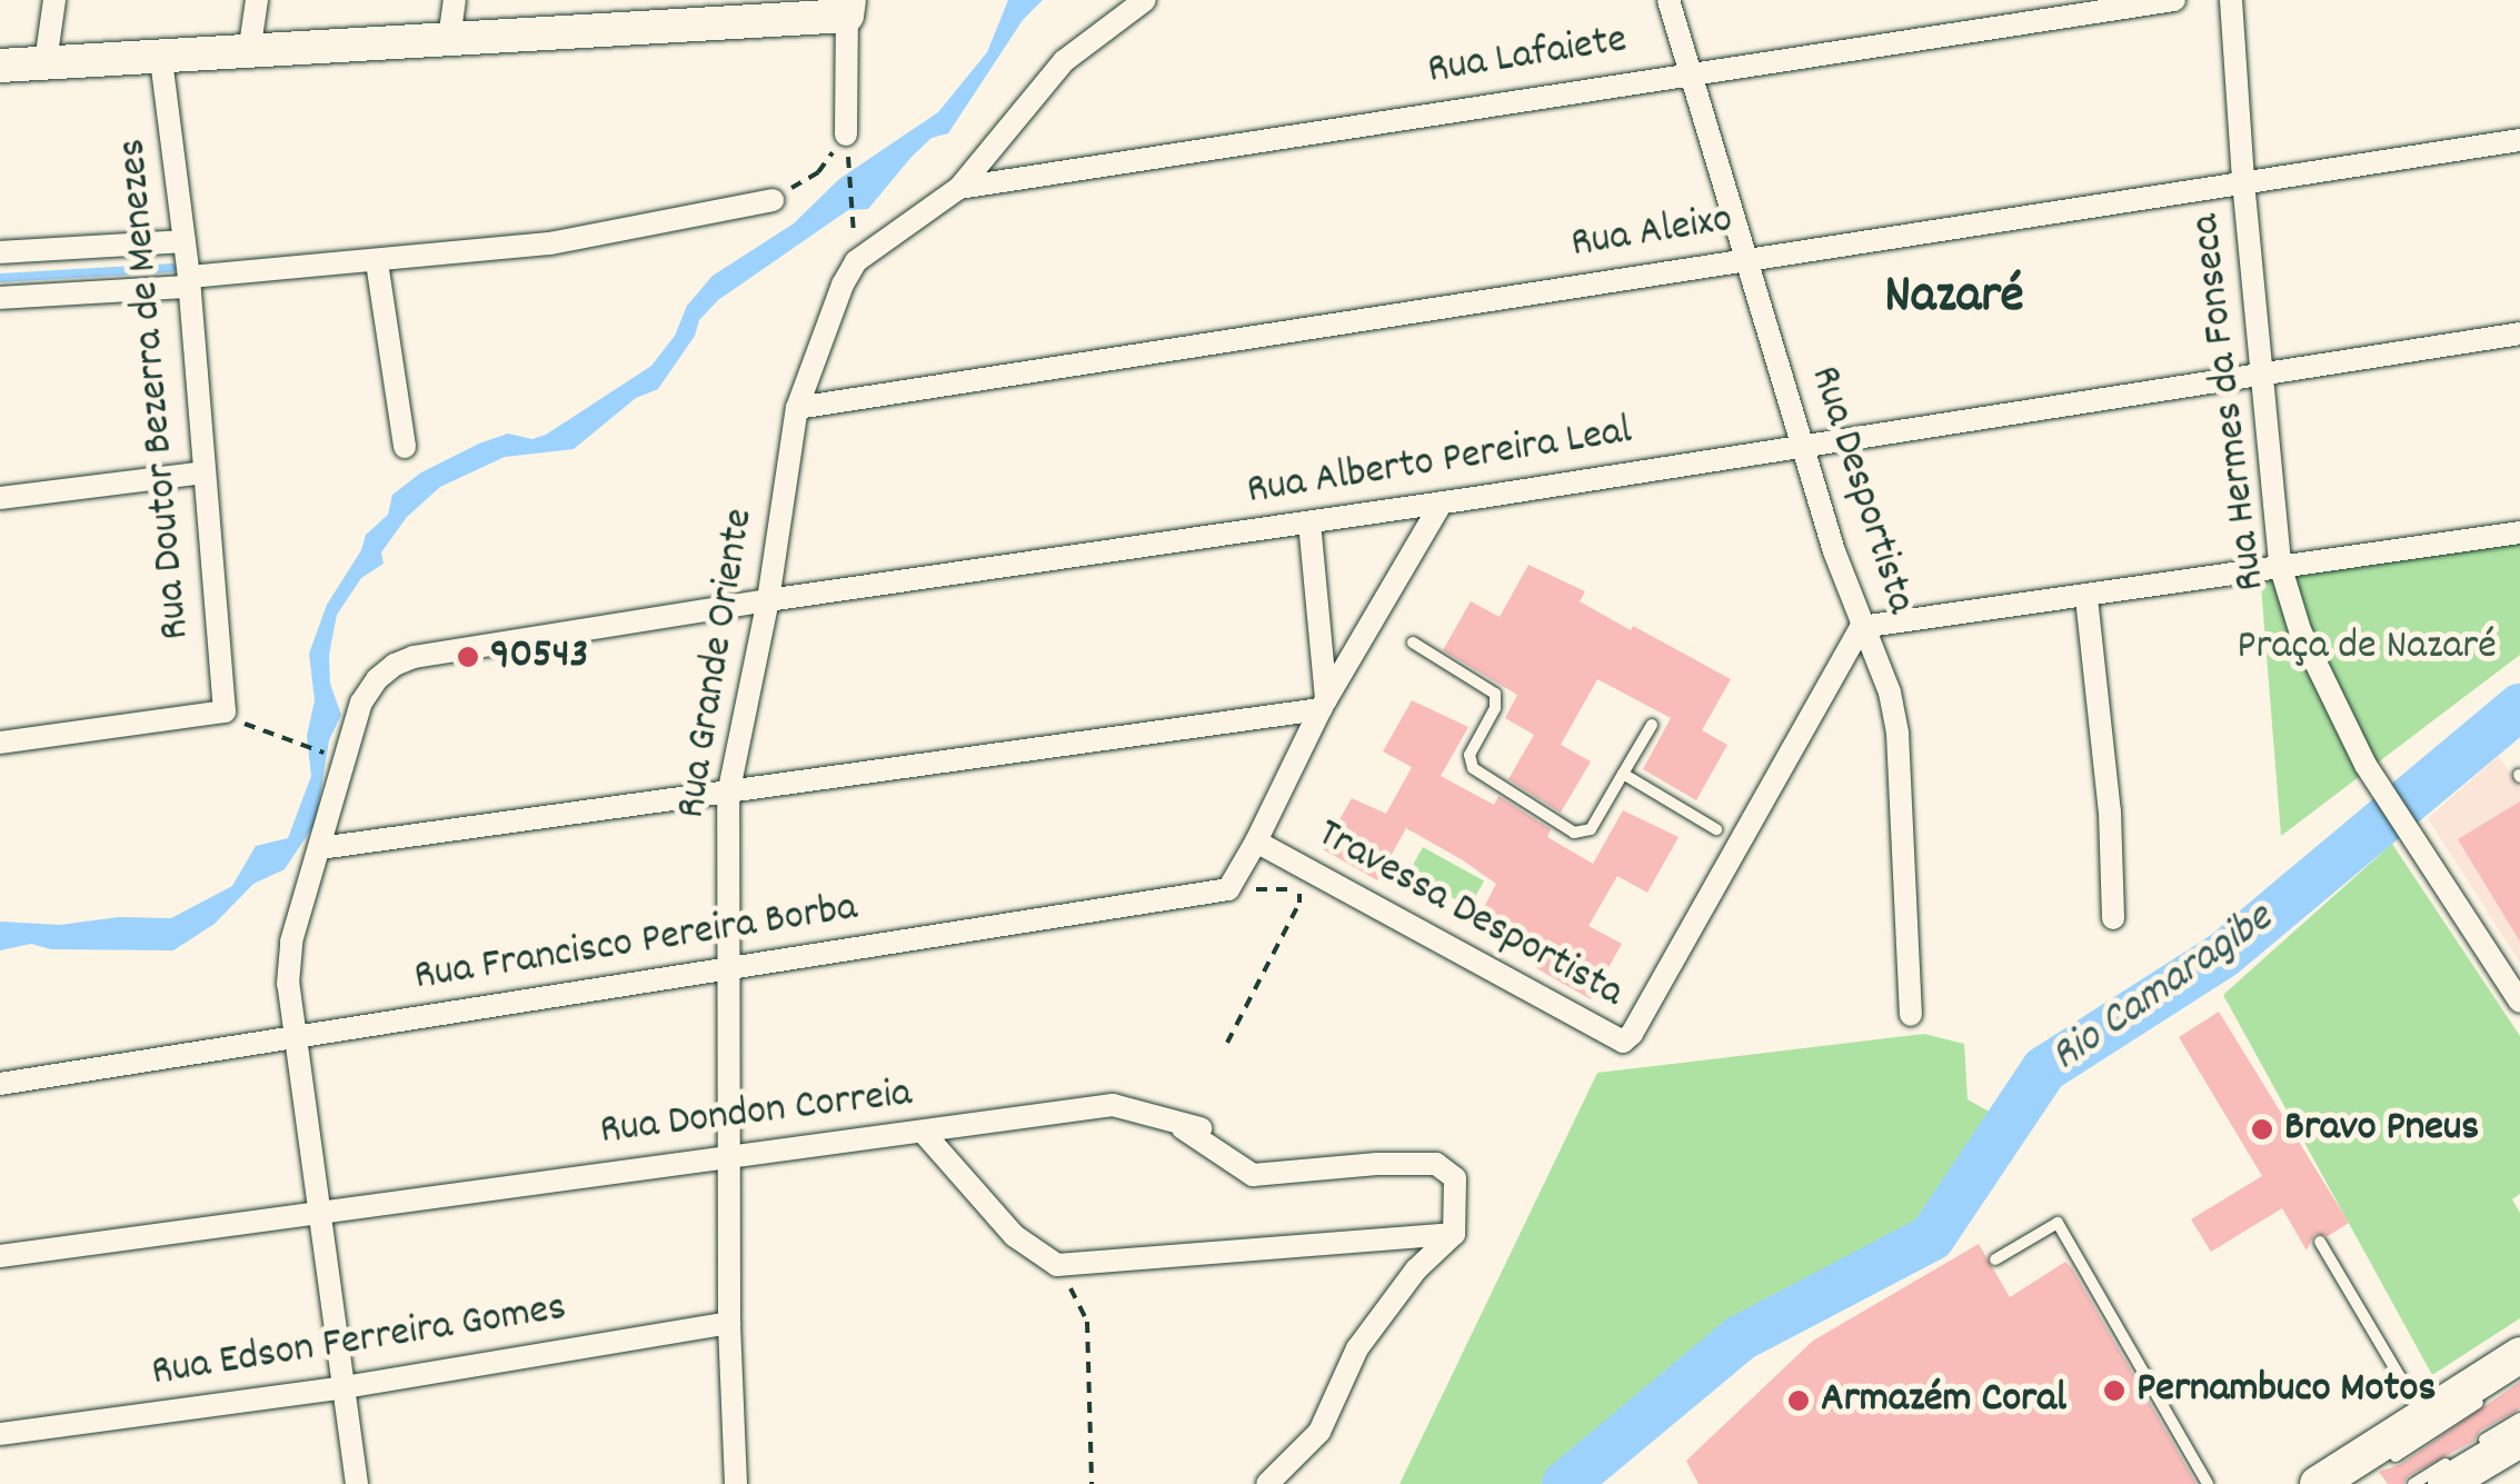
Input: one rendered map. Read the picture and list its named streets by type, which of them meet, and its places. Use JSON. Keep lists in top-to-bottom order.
{
  "streets": {
    "street": [
      "Rua Lafaiete",
      "Rua Aleixo",
      "Rua Doutor Bezerra de Menezes",
      "Rua Hermes da Fonseca",
      "Rua Alberto Pereira Leal",
      "Rua Desportista",
      "Rua Grande Oriente",
      "Travessa Desportista",
      "Rua Francisco Pereira Borba",
      "Rua Dondon Correia",
      "Rua Edson Ferreira Gomes"
    ]
  },
  "crossings": [
    ["Rua Lafaiete", "Rua Desportista"],
    ["Rua Lafaiete", "Rua Grande Oriente"],
    ["Rua Aleixo", "Rua Hermes da Fonseca"],
    ["Rua Aleixo", "Rua Desportista"],
    ["Rua Aleixo", "Rua Grande Oriente"],
    ["Rua Hermes da Fonseca", "Rua Alberto Pereira Leal"],
    ["Rua Alberto Pereira Leal", "Rua Desportista"],
    ["Rua Alberto Pereira Leal", "Rua Grande Oriente"],
    ["Rua Alberto Pereira Leal", "Travessa Desportista"],
    ["Rua Desportista", "Travessa Desportista"],
    ["Rua Grande Oriente", "Rua Francisco Pereira Borba"],
    ["Rua Grande Oriente", "Rua Dondon Correia"],
    ["Rua Grande Oriente", "Rua Edson Ferreira Gomes"]
  ],
  "districts": ["Nazaré"],
  "water": ["Rio Camaragibe"],
  "parks": ["Praça de Nazaré"],
  "places": [
    "90543",
    "Bravo Pneus",
    "Pernambuco Motos",
    "Armazém Coral"
  ]
}
